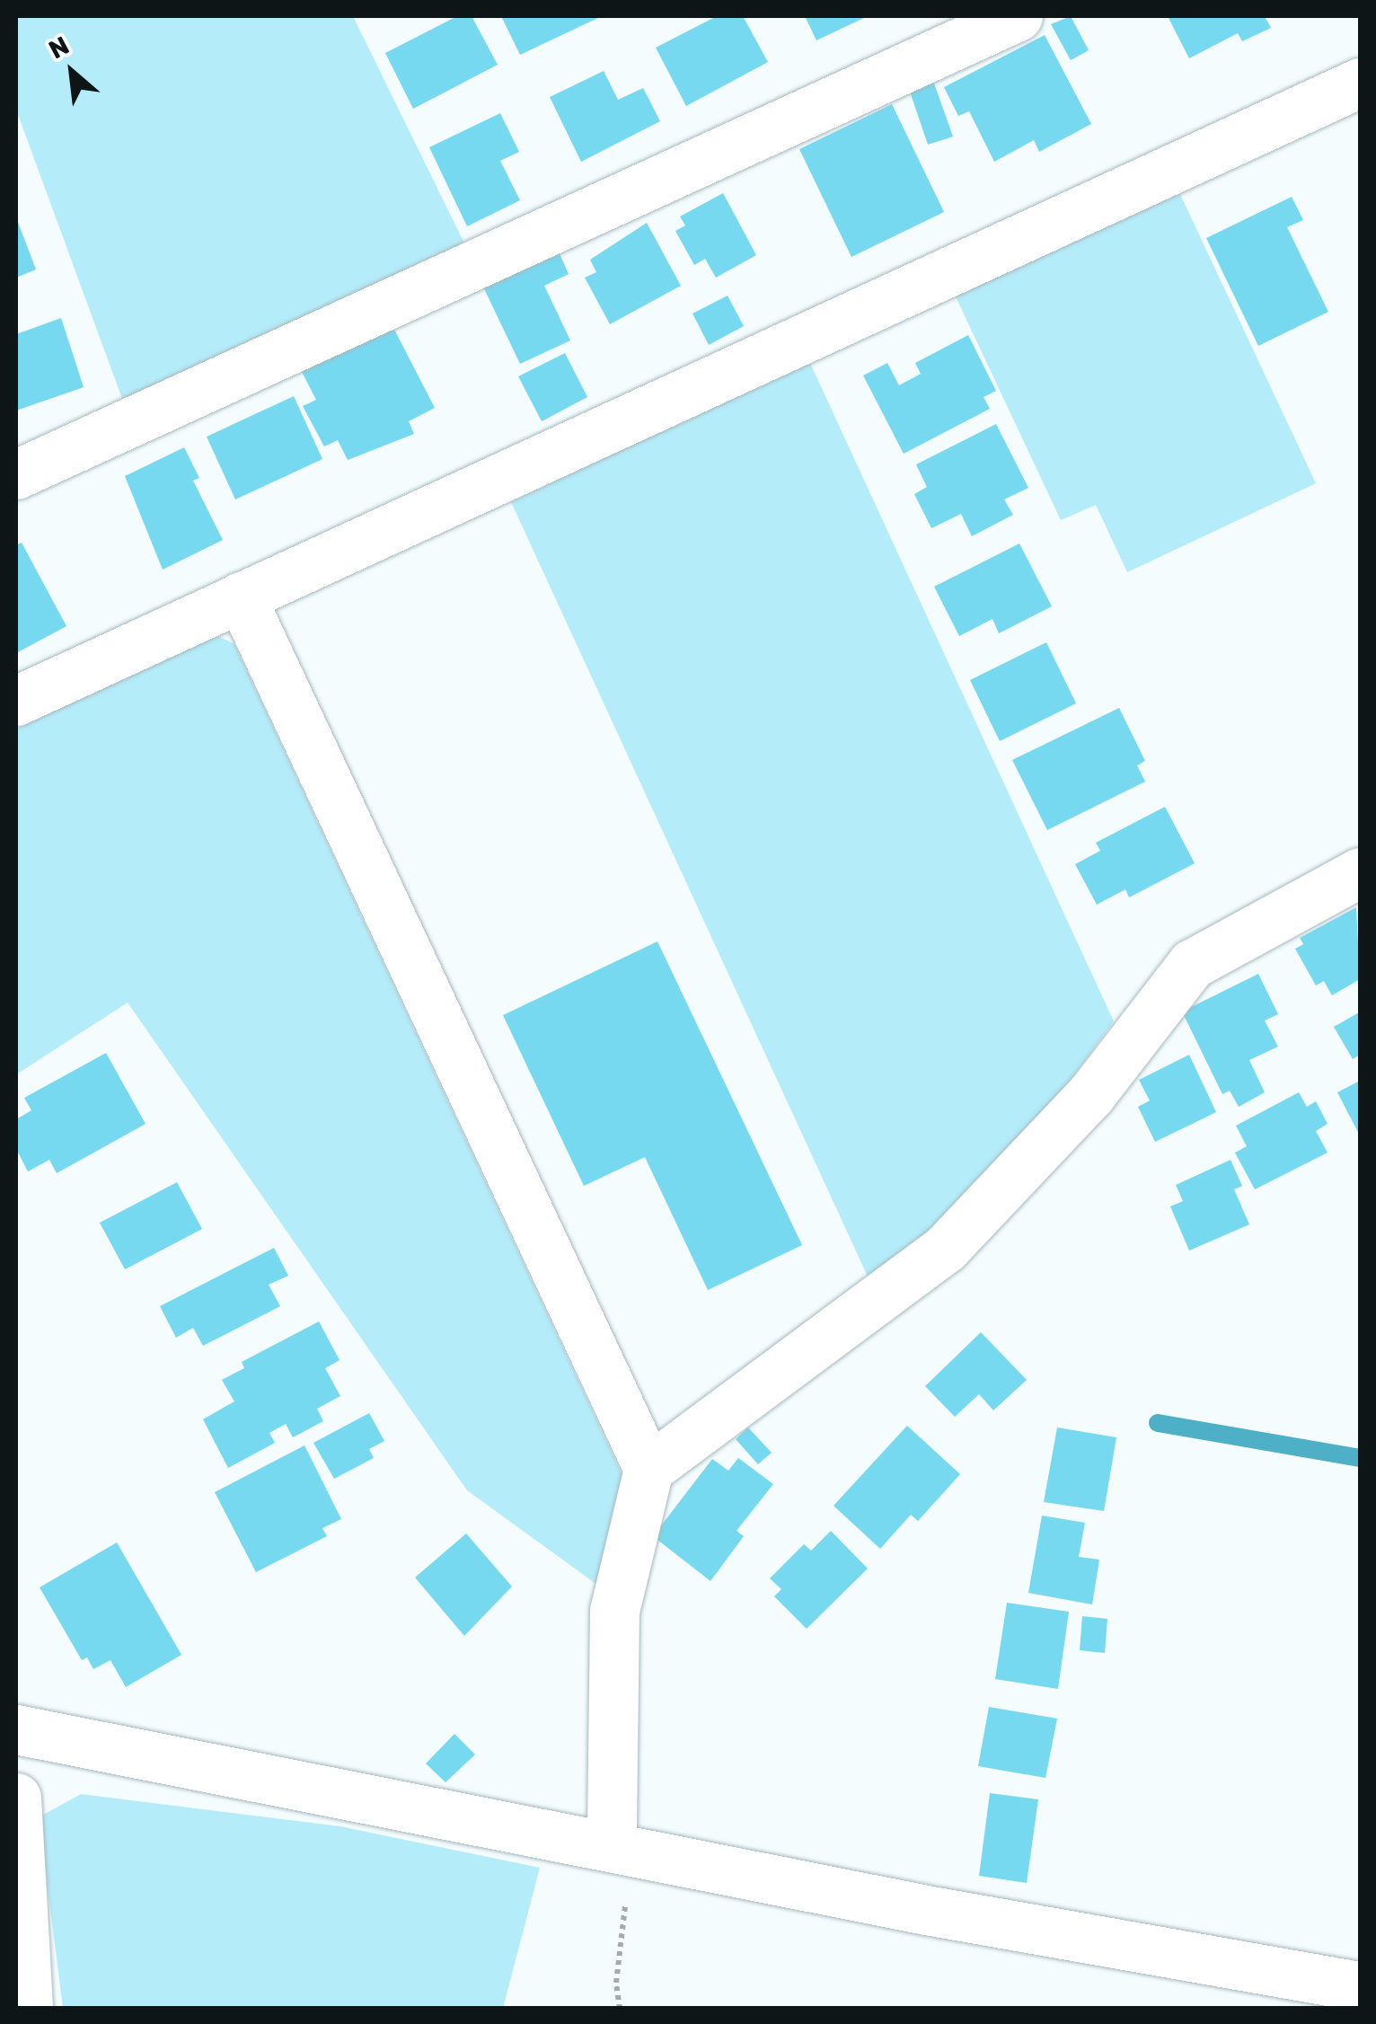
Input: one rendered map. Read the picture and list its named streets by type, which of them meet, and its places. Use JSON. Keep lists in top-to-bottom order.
{
  "north": "top left"
}
